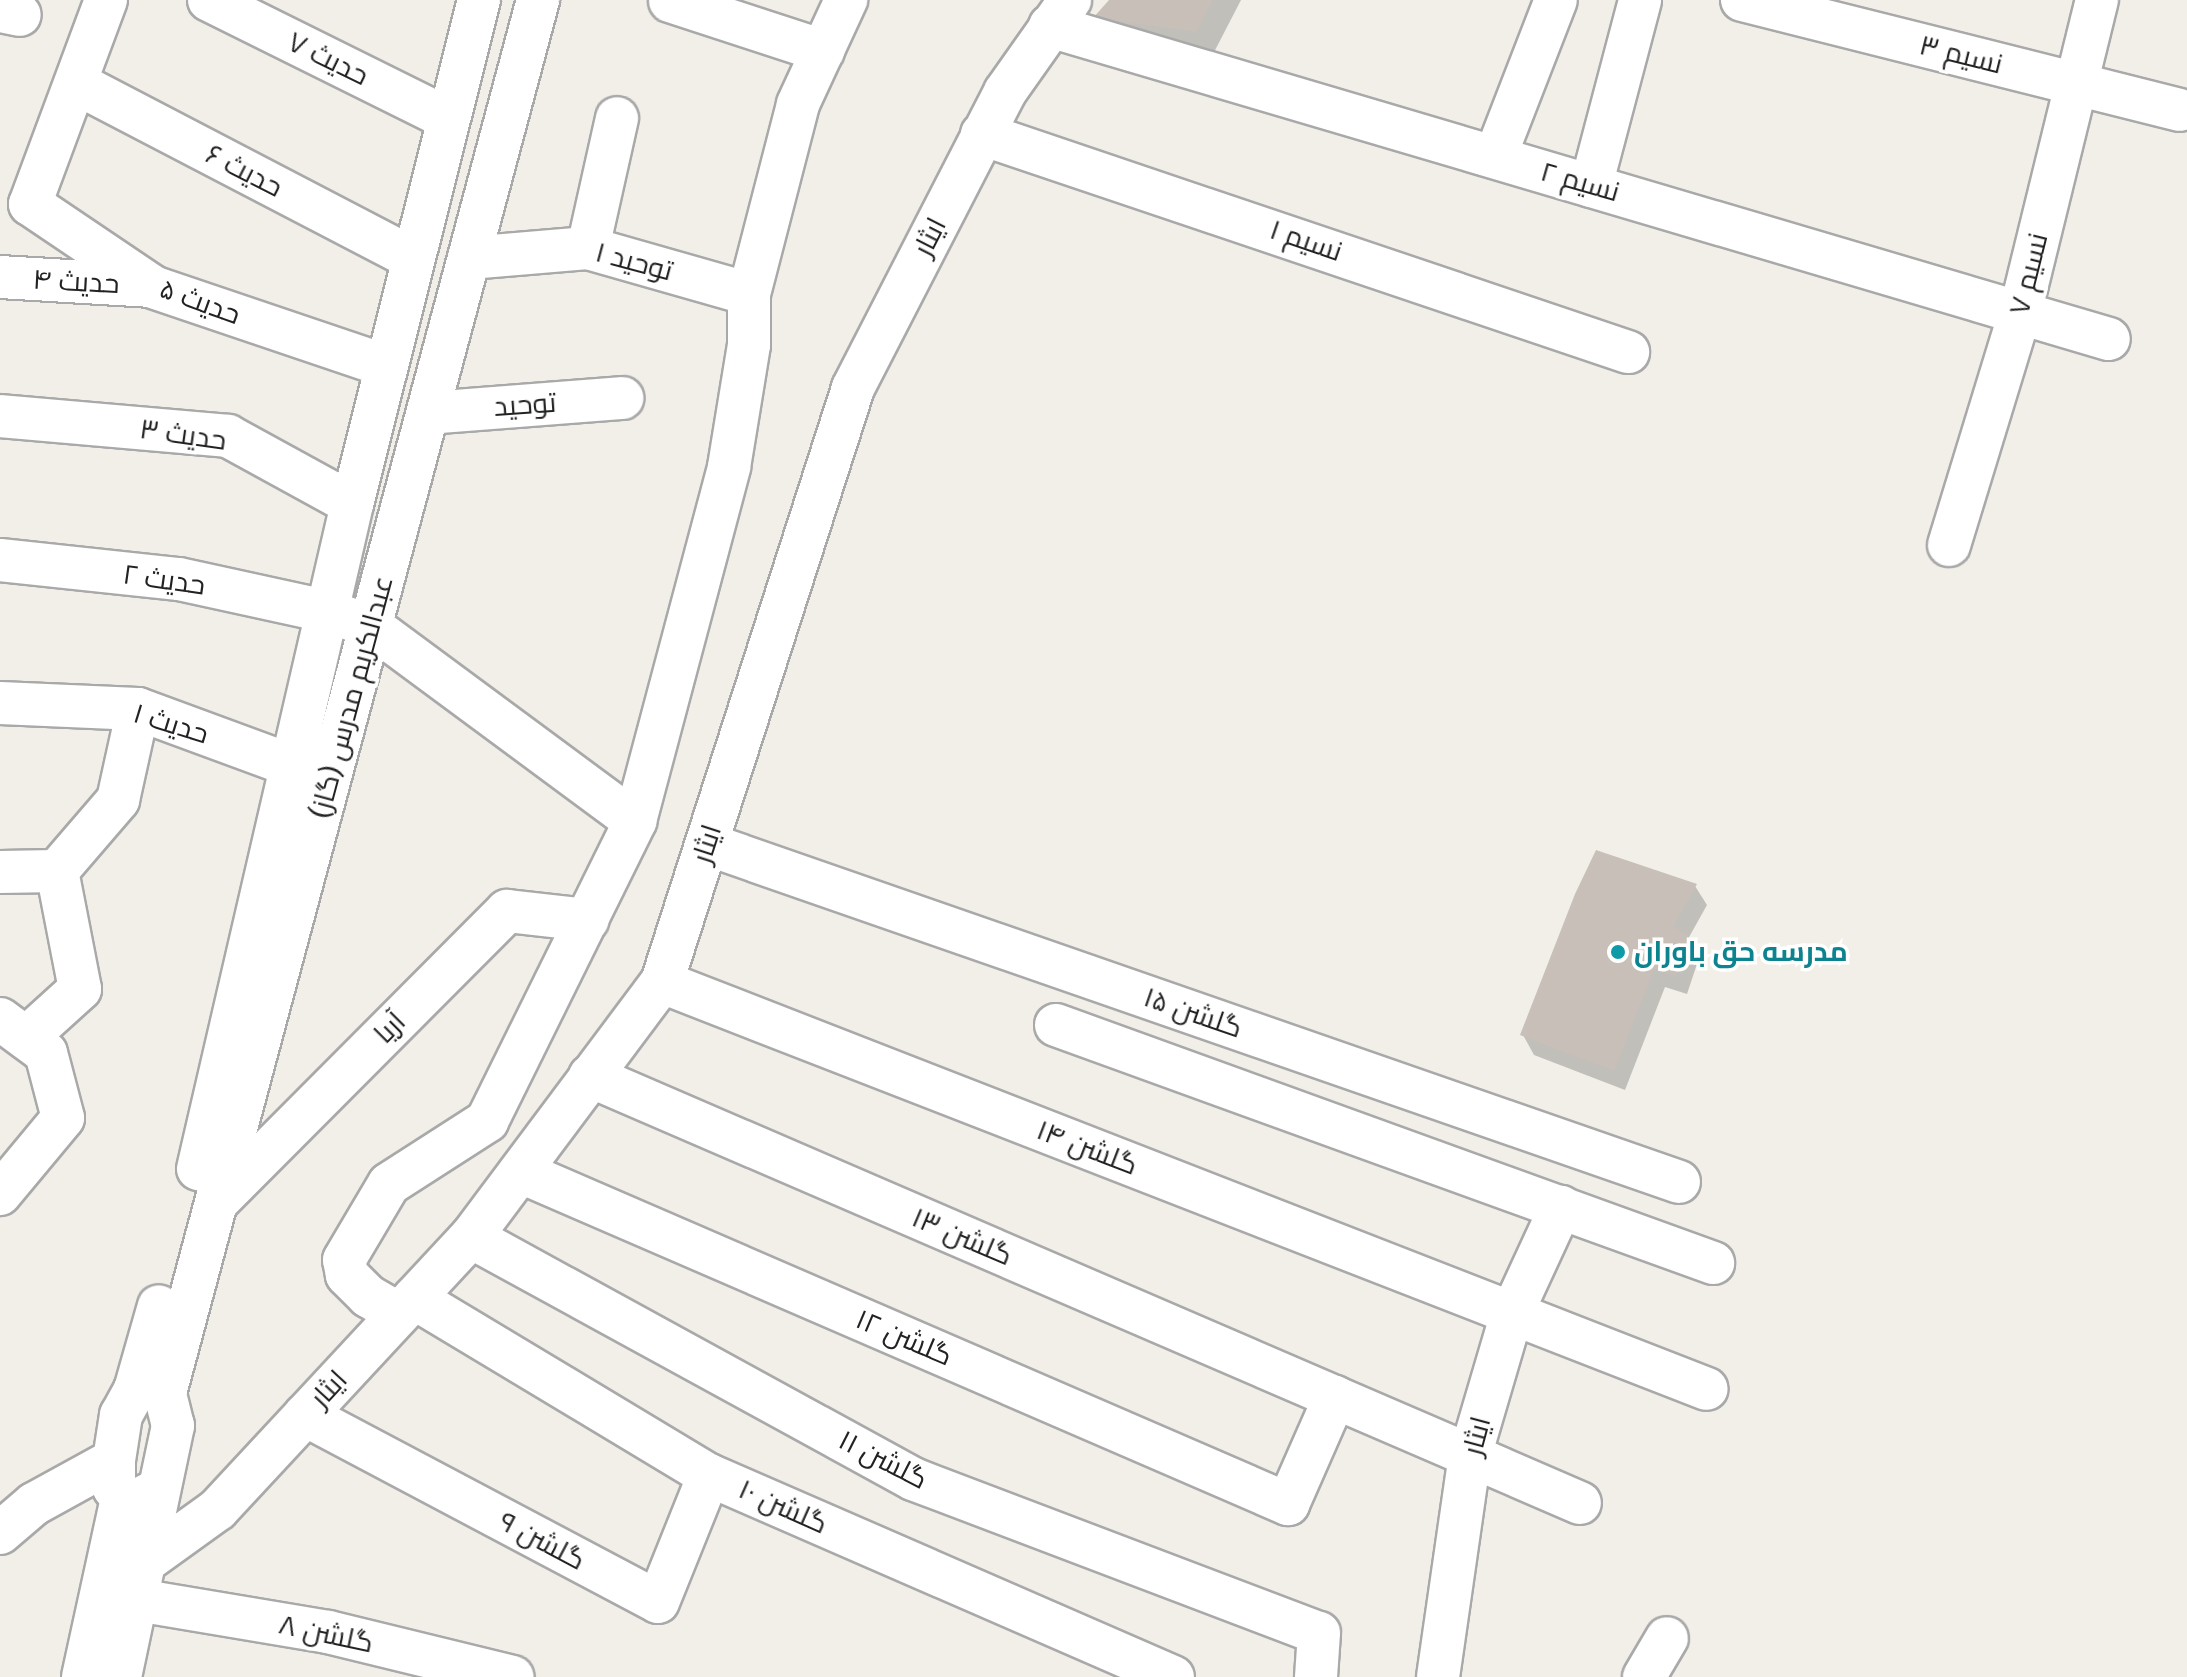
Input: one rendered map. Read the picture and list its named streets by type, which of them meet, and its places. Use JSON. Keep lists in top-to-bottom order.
{
  "streets": {
    "street": [
      "نسیم ۳",
      "حدیث ۷",
      "حدیث ۶",
      "نسیم ۲",
      "ایثار",
      "نسیم ۱",
      "توحید ۱",
      "نسیم ۷",
      "حدیث ۴",
      "حدیث ۵",
      "توحید",
      "حدیث ۳",
      "حدیث ۲",
      "عبدالکریم مدرس (گاز)",
      "حدیث ۱",
      "گلشن ۱۵",
      "آریا",
      "گلشن ۱۴",
      "گلشن ۱۳",
      "گلشن ۱۲",
      "گلشن ۱۱",
      "گلشن ۱۰",
      "گلشن ۹",
      "گلشن ۸"
    ]
  },
  "crossings": [
    ["نسیم ۳", "نسیم ۷"],
    ["حدیث ۷", "عبدالکریم مدرس (گاز)"],
    ["حدیث ۶", "حدیث ۵"],
    ["حدیث ۶", "عبدالکریم مدرس (گاز)"],
    ["نسیم ۲", "ایثار"],
    ["نسیم ۲", "نسیم ۷"],
    ["ایثار", "نسیم ۱"],
    ["ایثار", "گلشن ۱۵"],
    ["ایثار", "گلشن ۱۴"],
    ["ایثار", "گلشن ۱۳"],
    ["ایثار", "گلشن ۱۲"],
    ["ایثار", "گلشن ۱۱"],
    ["ایثار", "گلشن ۱۰"],
    ["ایثار", "گلشن ۹"],
    ["ایثار", "گلشن ۸"],
    ["توحید ۱", "عبدالکریم مدرس (گاز)"],
    ["حدیث ۴", "حدیث ۵"],
    ["حدیث ۵", "عبدالکریم مدرس (گاز)"],
    ["توحید", "عبدالکریم مدرس (گاز)"],
    ["حدیث ۳", "عبدالکریم مدرس (گاز)"],
    ["حدیث ۲", "عبدالکریم مدرس (گاز)"],
    ["عبدالکریم مدرس (گاز)", "حدیث ۱"],
    ["عبدالکریم مدرس (گاز)", "آریا"],
    ["آریا", "گلشن ۱۰"],
    ["گلشن ۱۳", "گلشن ۱۲"],
    ["گلشن ۱۰", "گلشن ۹"]
  ],
  "places": ["مدرسه حق باوران"]
}
